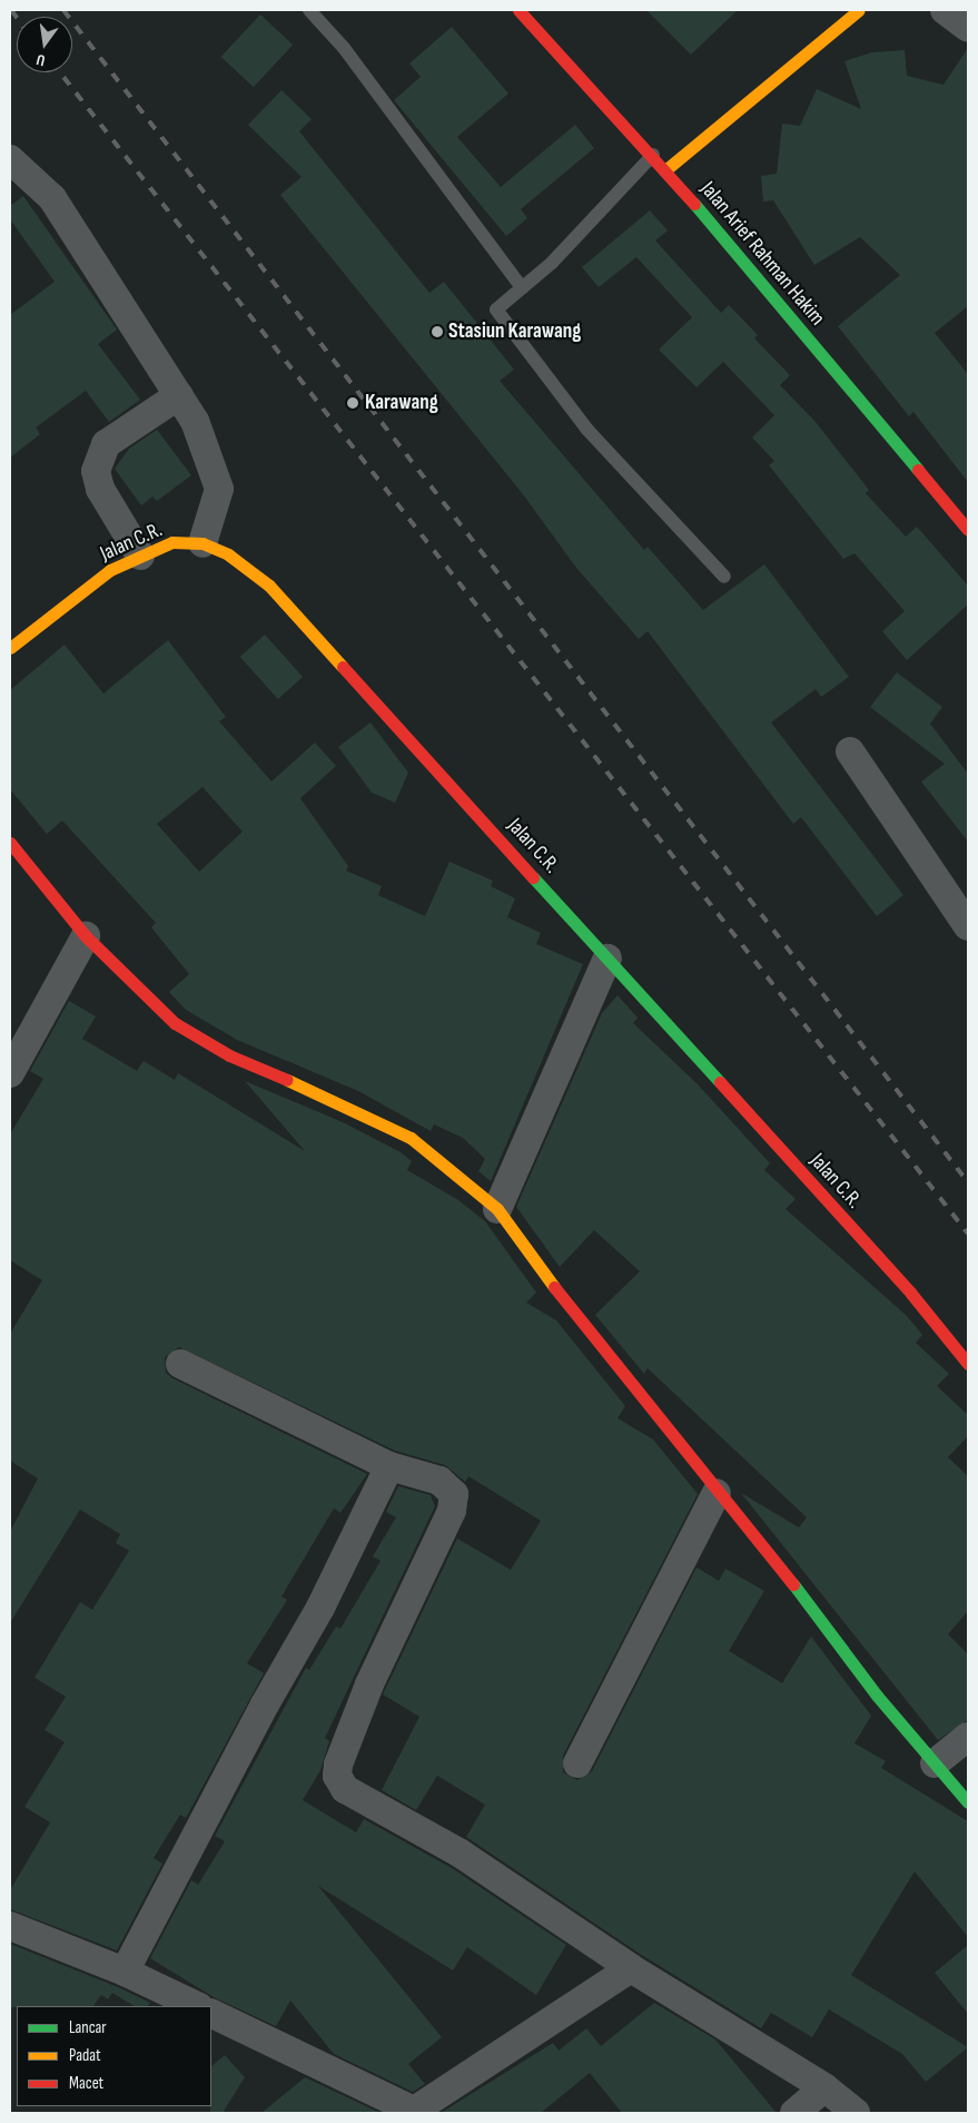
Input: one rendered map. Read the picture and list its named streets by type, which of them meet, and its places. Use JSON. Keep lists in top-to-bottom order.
{
  "streets": {
    "street": ["Jalan Arief Rahman Hakim", "Jalan C.R."]
  },
  "places": ["Stasiun Karawang", "Karawang"],
  "legend": ["Lancar", "Padat", "Macet"],
  "north": "bottom"
}
